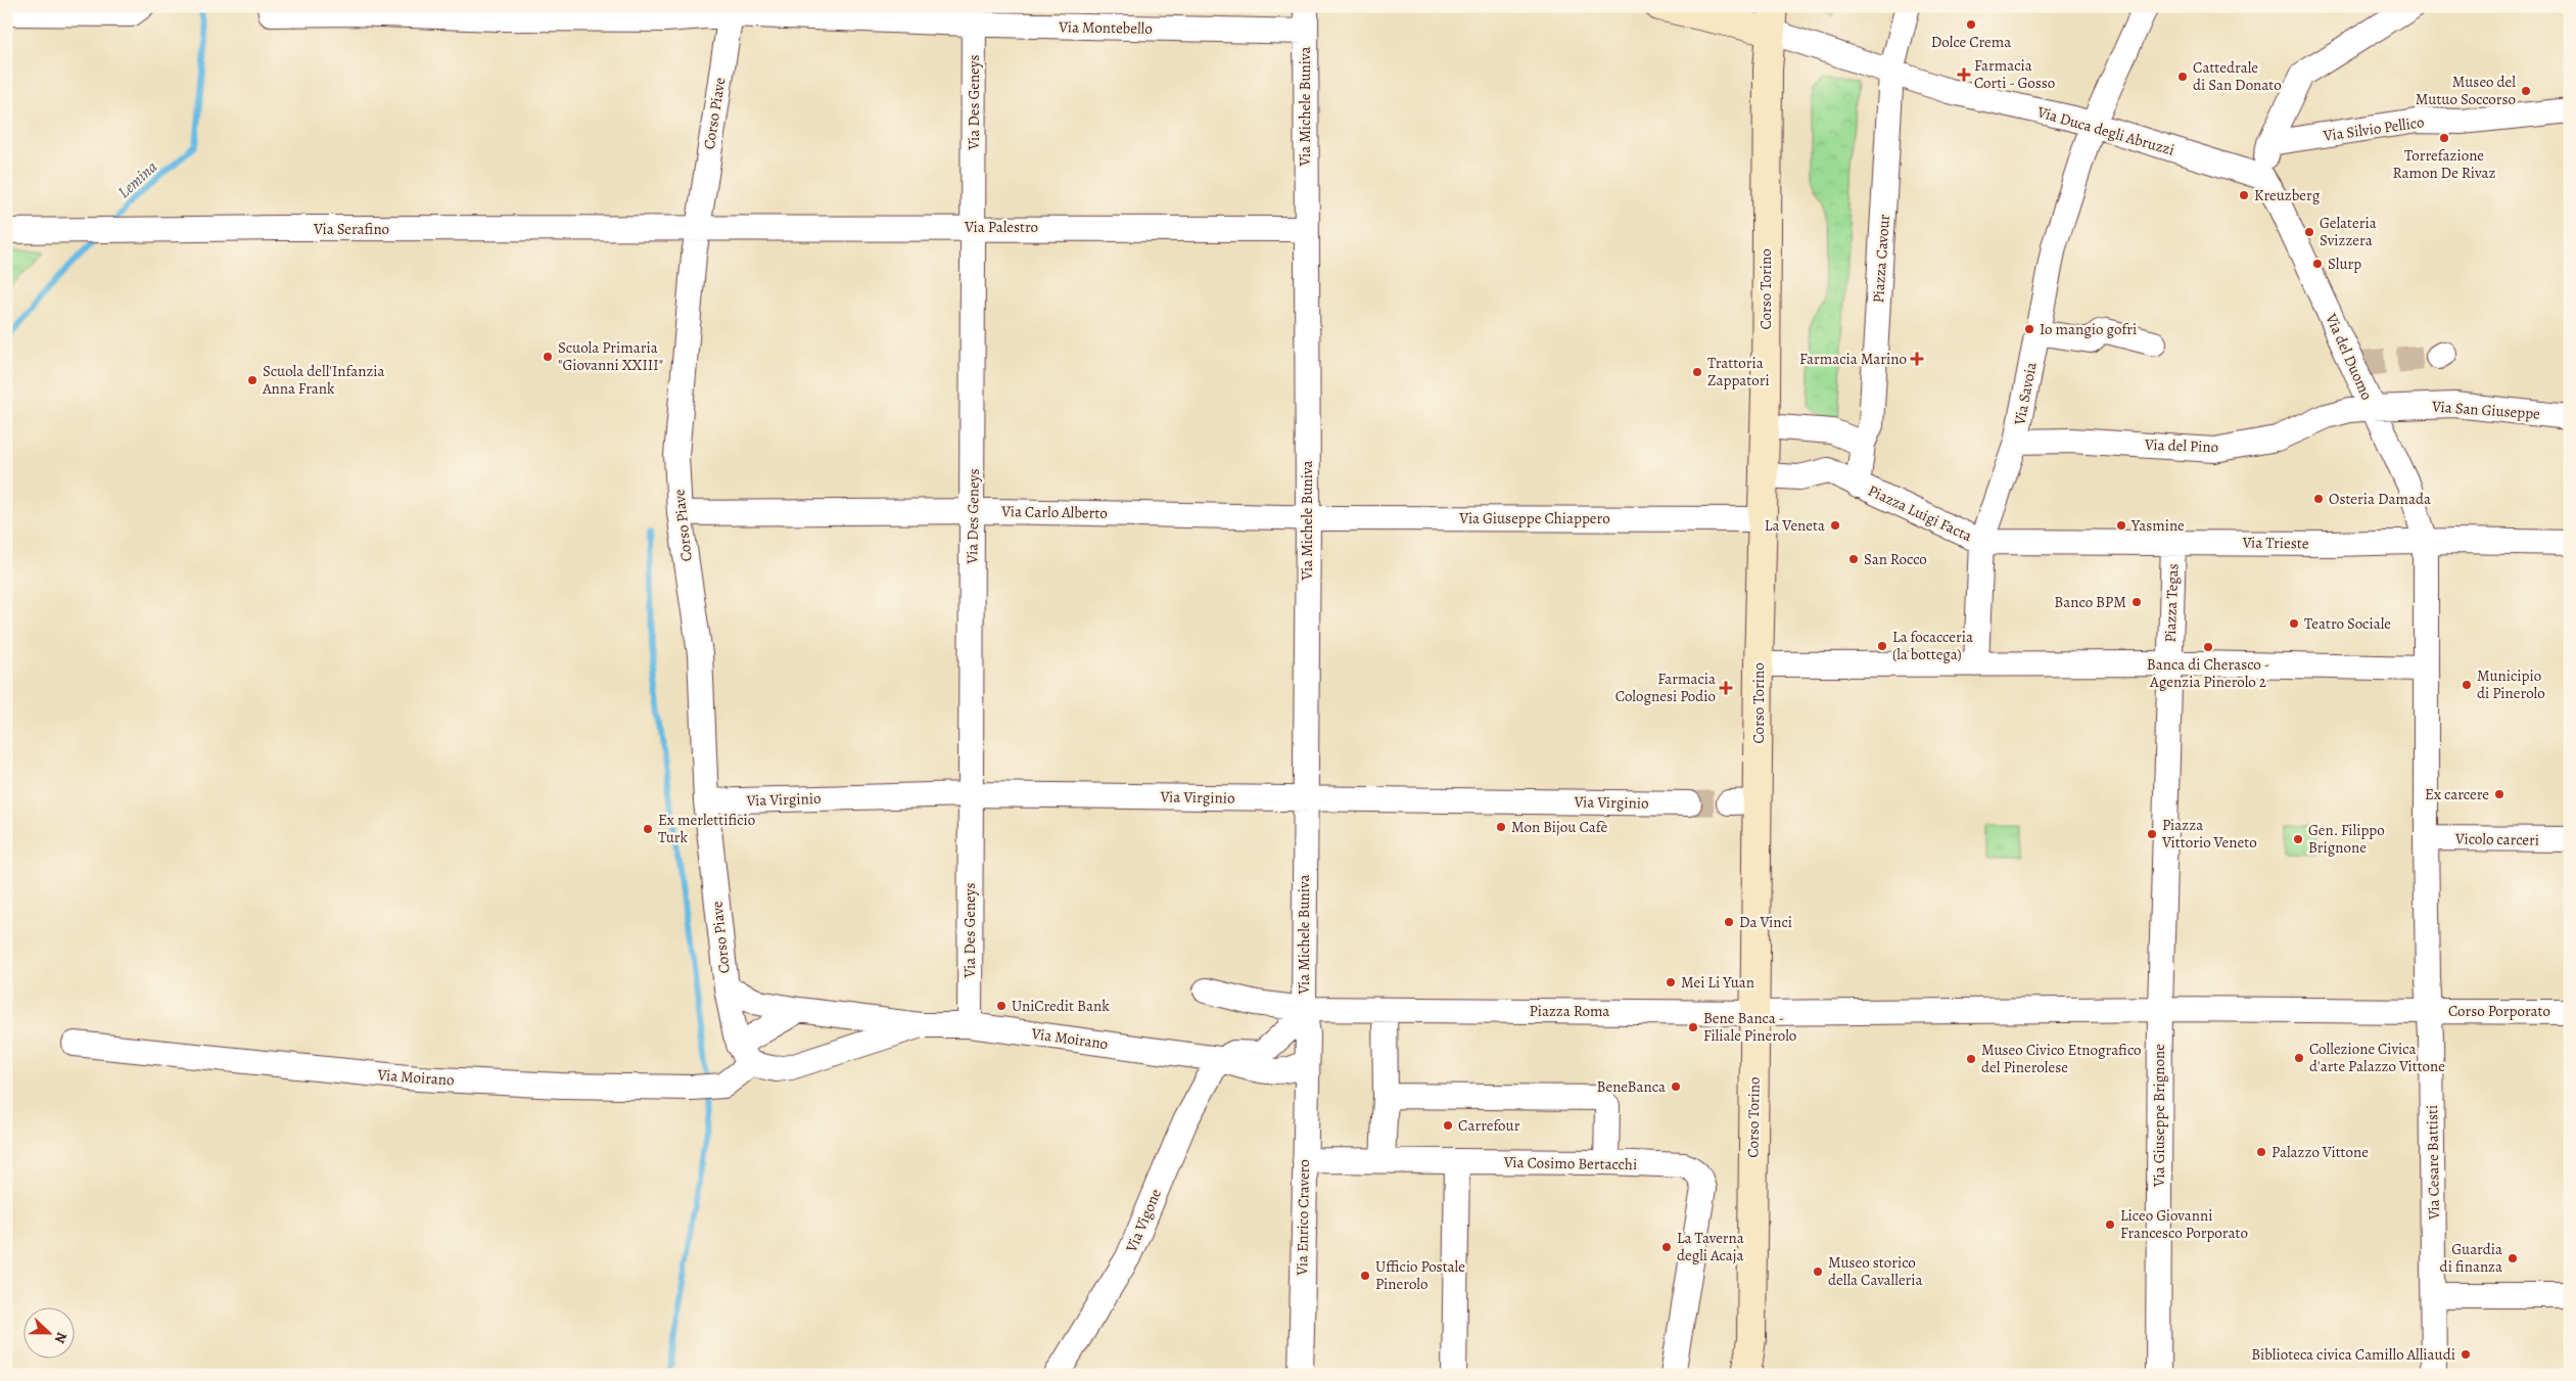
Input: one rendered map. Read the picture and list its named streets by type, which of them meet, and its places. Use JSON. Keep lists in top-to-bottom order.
{
  "streets": {
    "main road": ["Corso Torino"],
    "street": [
      "Via Montebello",
      "Via Des Geneys",
      "Via Michele Buniva",
      "Corso Piave",
      "Via Silvio Pellico",
      "Via Duca degli Abruzzi",
      "Via Palestro",
      "Via Serafino",
      "Piazza Cavour",
      "Via del Duomo",
      "Via Savoia",
      "Via San Giuseppe",
      "Via del Pino",
      "Via Carlo Alberto",
      "Piazza Luigi Facta",
      "Via Giuseppe Chiappero",
      "Via Trieste",
      "Piazza Tegas",
      "Via Virginio",
      "Vicolo carceri",
      "Piazza Roma",
      "Corso Porporato",
      "Via Moirano",
      "Via Giuseppe Brignone",
      "Via Cesare Battisti",
      "Via Cosimo Bertacchi",
      "Via Enrico Cravero",
      "Via Vigone"
    ]
  },
  "crossings": [
    ["Via Montebello", "Via Des Geneys"],
    ["Via Montebello", "Via Michele Buniva"],
    ["Via Montebello", "Corso Piave"],
    ["Via Des Geneys", "Via Palestro"],
    ["Via Des Geneys", "Via Carlo Alberto"],
    ["Via Des Geneys", "Via Virginio"],
    ["Via Des Geneys", "Via Moirano"],
    ["Via Michele Buniva", "Via Palestro"],
    ["Via Michele Buniva", "Via Carlo Alberto"],
    ["Via Michele Buniva", "Via Giuseppe Chiappero"],
    ["Via Michele Buniva", "Via Virginio"],
    ["Via Michele Buniva", "Piazza Roma"],
    ["Via Michele Buniva", "Via Moirano"],
    ["Via Michele Buniva", "Via Enrico Cravero"],
    ["Corso Piave", "Via Palestro"],
    ["Corso Piave", "Via Serafino"],
    ["Corso Piave", "Via Carlo Alberto"],
    ["Corso Piave", "Via Virginio"],
    ["Corso Piave", "Via Moirano"],
    ["Via Duca degli Abruzzi", "Piazza Cavour"],
    ["Via Duca degli Abruzzi", "Via del Duomo"],
    ["Via Duca degli Abruzzi", "Via Savoia"],
    ["Via Palestro", "Via Serafino"],
    ["Piazza Cavour", "Piazza Luigi Facta"],
    ["Corso Torino", "Via Giuseppe Chiappero"],
    ["Corso Torino", "Piazza Roma"],
    ["Via del Duomo", "Via San Giuseppe"],
    ["Via del Duomo", "Via del Pino"],
    ["Via del Duomo", "Via Trieste"],
    ["Via Savoia", "Via del Pino"],
    ["Via Savoia", "Piazza Luigi Facta"],
    ["Via Savoia", "Via Trieste"],
    ["Via San Giuseppe", "Via del Pino"],
    ["Via Carlo Alberto", "Via Giuseppe Chiappero"],
    ["Piazza Luigi Facta", "Via Trieste"],
    ["Via Trieste", "Piazza Tegas"],
    ["Piazza Roma", "Via Moirano"],
    ["Corso Porporato", "Via Cesare Battisti"],
    ["Via Moirano", "Via Enrico Cravero"],
    ["Via Moirano", "Via Vigone"],
    ["Via Cosimo Bertacchi", "Via Enrico Cravero"]
  ],
  "water": ["Lemina"],
  "places": {
    "other": [
      "Dolce Crema",
      "Cattedrale di San Donato",
      "Museo del Mutuo Soccorso",
      "Torrefazione Ramon De Rivaz",
      "Kreuzberg",
      "Gelateria Svizzera",
      "Slurp",
      "Io mangio gofri",
      "Scuola Primaria \"Giovanni XXIII\"",
      "Trattoria Zappatori",
      "Scuola dell'Infanzia Anna Frank",
      "Osteria Damada",
      "La Veneta",
      "Yasmine",
      "San Rocco",
      "Banco BPM",
      "Teatro Sociale",
      "La focacceria (la bottega)",
      "Banca di Cherasco - Agenzia Pinerolo 2",
      "Municipio di Pinerolo",
      "Ex carcere",
      "Mon Bijou Cafè",
      "Ex merlettificio Turk",
      "Piazza Vittorio Veneto",
      "Gen. Filippo Brignone",
      "Da Vinci",
      "Mei Li Yuan",
      "UniCredit Bank",
      "Bene Banca - Filiale Pinerolo",
      "Collezione Civica d'arte Palazzo Vittone",
      "Museo Civico Etnografico del Pinerolese",
      "BeneBanca",
      "Carrefour",
      "Palazzo Vittone",
      "Liceo Giovanni Francesco Porporato",
      "La Taverna degli Acaja",
      "Guardia di finanza",
      "Museo storico della Cavalleria",
      "Ufficio Postale Pinerolo",
      "Biblioteca civica Camillo Alliaudi"
    ],
    "health": ["Farmacia Corti - Gosso", "Farmacia Marino", "Farmacia Colognesi Podio"]
  },
  "north": "right"
}
